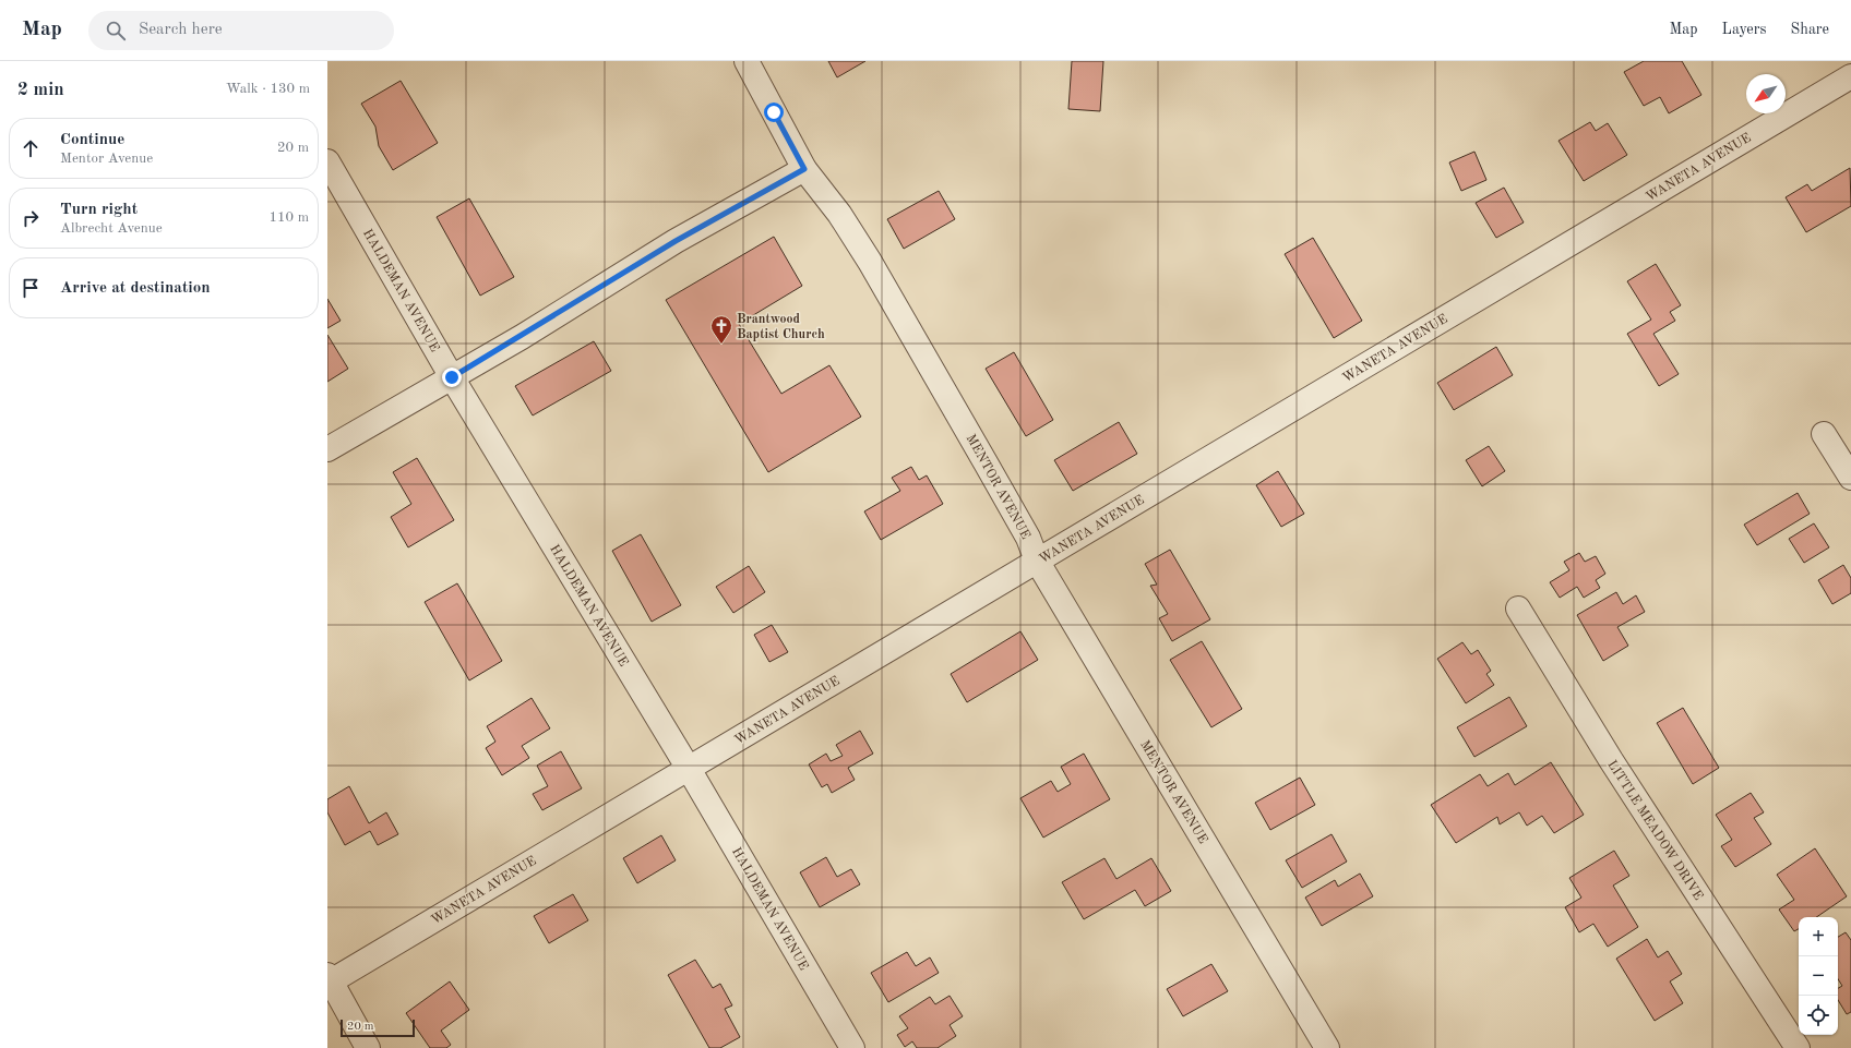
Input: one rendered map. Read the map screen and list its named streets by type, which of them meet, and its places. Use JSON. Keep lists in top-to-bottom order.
{
  "streets": {
    "street": [
      "WANETA AVENUE",
      "HALDEMAN AVENUE",
      "MENTOR AVENUE",
      "LITTLE MEADOW DRIVE"
    ]
  },
  "crossings": [
    ["WANETA AVENUE", "HALDEMAN AVENUE"],
    ["WANETA AVENUE", "MENTOR AVENUE"]
  ],
  "places": {
    "church": ["Brantwood Baptist Church"]
  },
  "scale_bar": "20 m",
  "north": "bottom left",
  "page": {
    "header": "Map",
    "search": "Search here",
    "nav": ["Map", "Layers", "Share"],
    "heading": ["2 min", "Walk · 130 m"],
    "list": [
      ["Continue", "Mentor Avenue", "20 m"],
      ["Turn right", "Albrecht Avenue", "110 m"],
      "Arrive at destination"
    ],
    "map_buttons": ["+", "−"],
    "scale": "20 m"
  }
}
